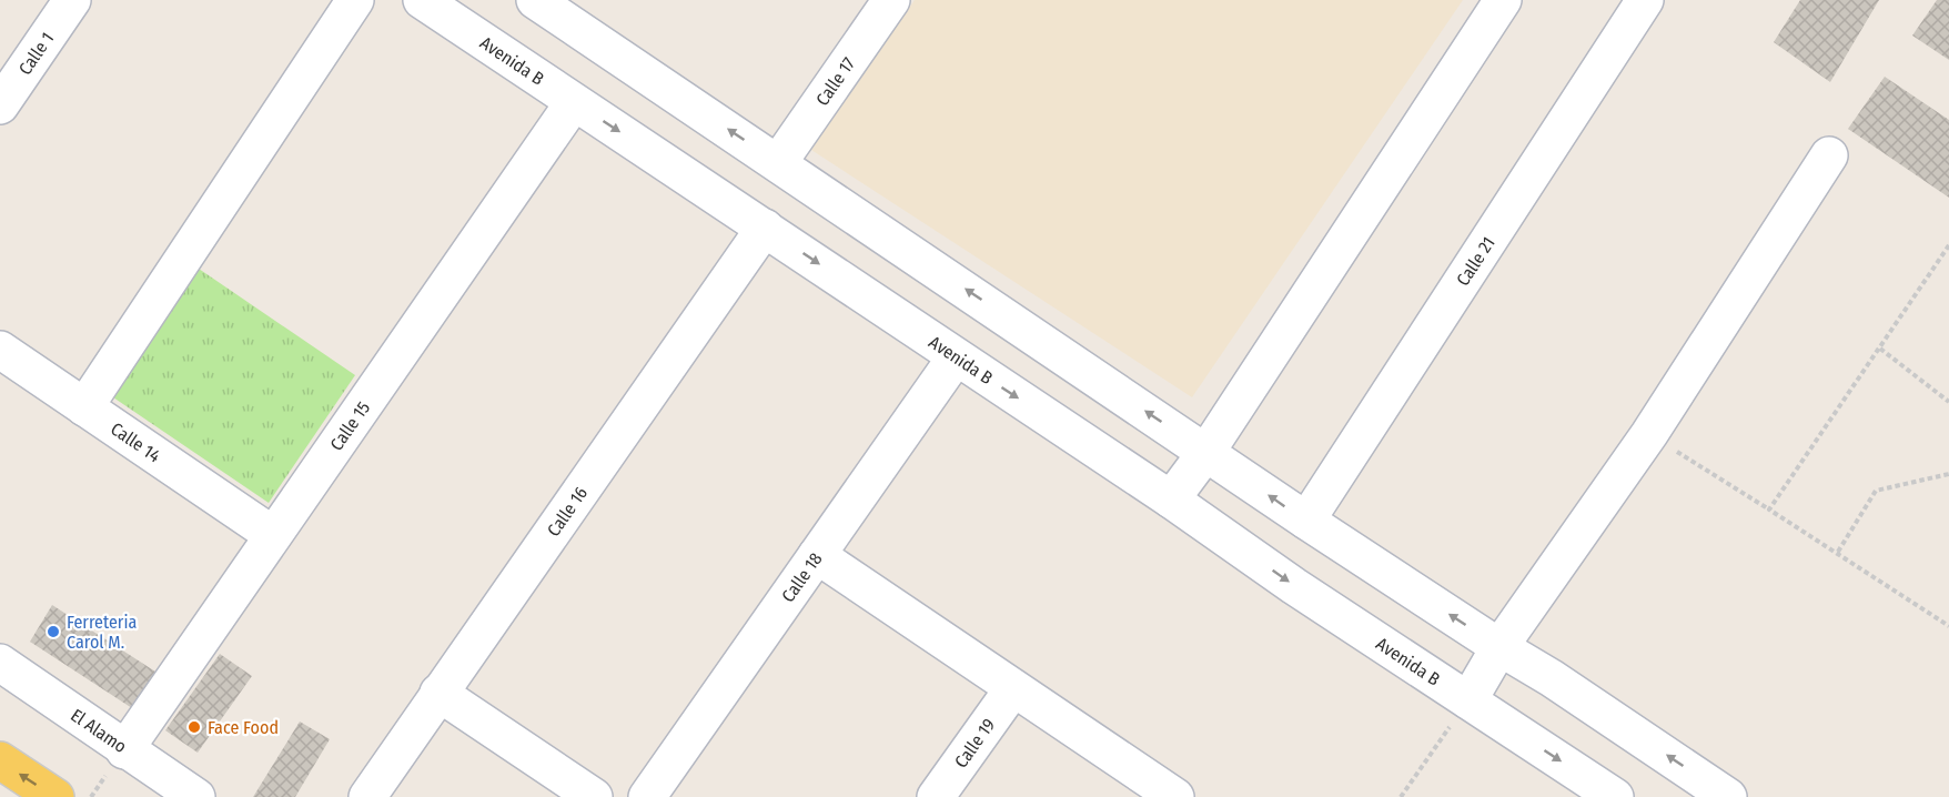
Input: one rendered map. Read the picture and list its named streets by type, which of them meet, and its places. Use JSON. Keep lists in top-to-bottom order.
{
  "streets": {
    "street": [
      "Calle 1",
      "Avenida B",
      "Calle 17",
      "Calle 21",
      "Calle 15",
      "Calle 14",
      "Calle 16",
      "Calle 18",
      "El Alamo",
      "Calle 19"
    ]
  },
  "crossings": [
    ["Avenida B", "Calle 15"],
    ["Avenida B", "Calle 16"],
    ["Avenida B", "Calle 18"],
    ["Calle 15", "Calle 14"],
    ["Calle 15", "El Alamo"]
  ],
  "places": ["Ferreteria Carol M.", "Face Food"]
}
